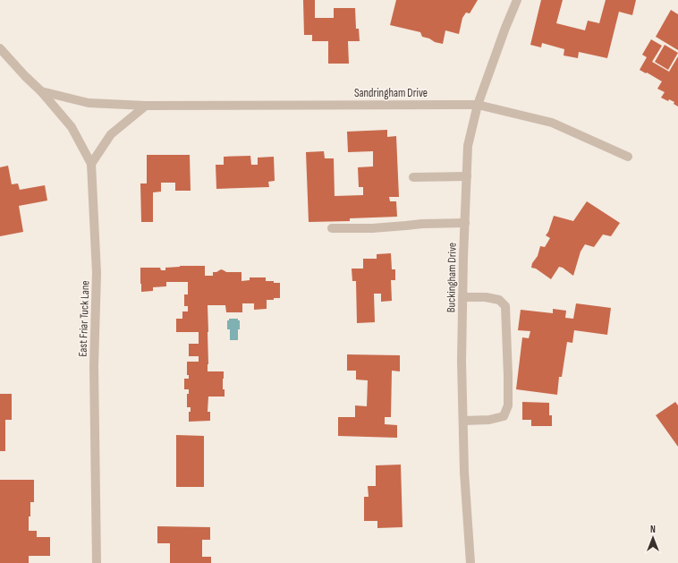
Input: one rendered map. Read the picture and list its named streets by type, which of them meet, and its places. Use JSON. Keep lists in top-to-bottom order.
{
  "streets": {
    "street": ["Sandringham Drive", "Buckingham Drive", "East Friar Tuck Lane"]
  },
  "crossings": [
    ["Sandringham Drive", "Buckingham Drive"],
    ["Sandringham Drive", "East Friar Tuck Lane"]
  ],
  "north": "top"
}
